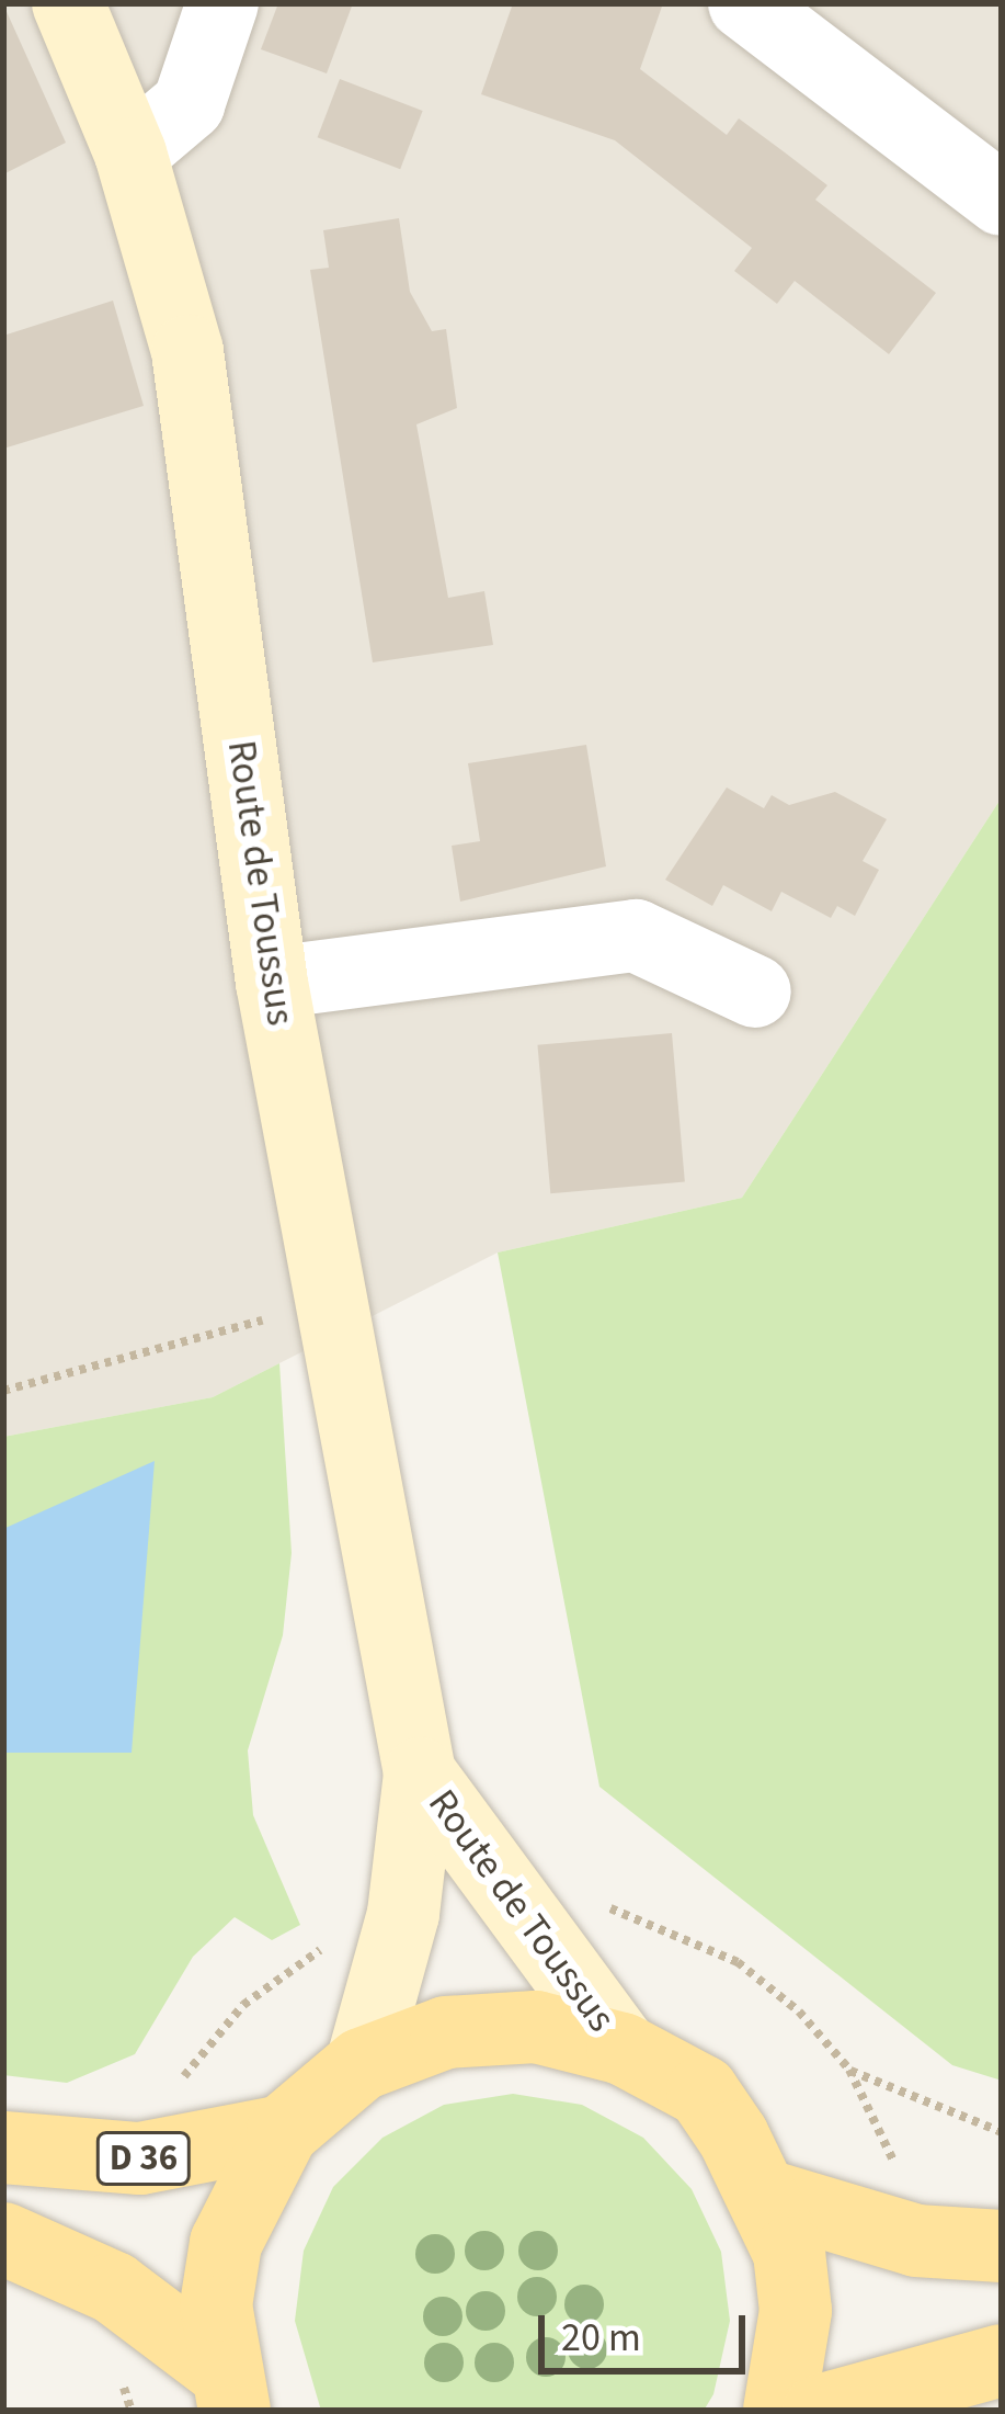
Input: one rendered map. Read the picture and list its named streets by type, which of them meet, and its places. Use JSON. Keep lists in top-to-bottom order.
{
  "streets": {
    "main road": ["D 36"],
    "street": ["Route de Toussus"]
  },
  "scale_bar": "20 m"
}
